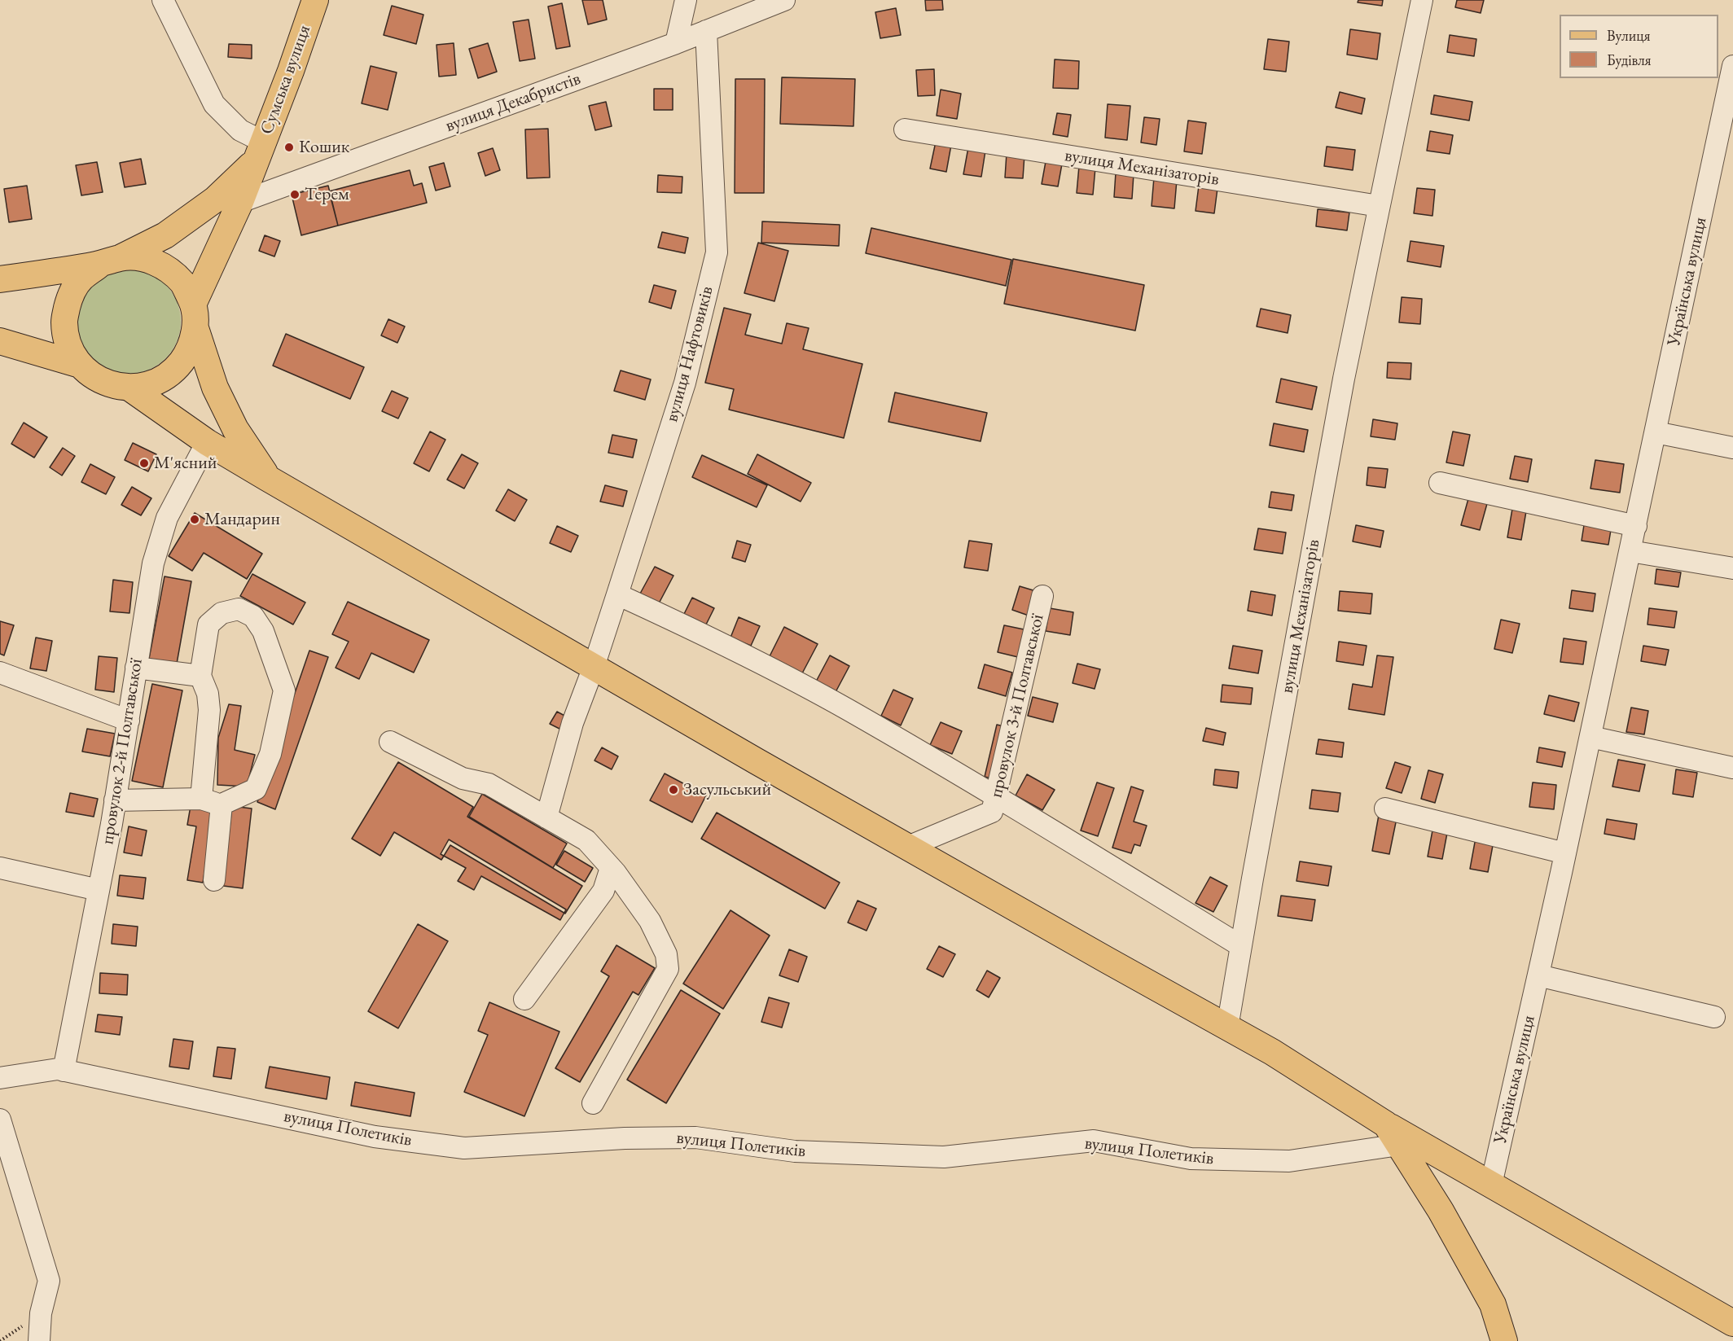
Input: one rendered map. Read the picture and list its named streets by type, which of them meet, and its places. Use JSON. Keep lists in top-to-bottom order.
{
  "streets": {
    "main road": ["Сумська вулиця"],
    "street": [
      "вулиця Декабристів",
      "вулиця Механізаторів",
      "Українська вулиця",
      "вулиця Нафтовиків",
      "провулок 3-й Полтавської",
      "провулок 2-й Полтавської",
      "вулиця Полетиків"
    ]
  },
  "crossings": [
    ["Сумська вулиця", "вулиця Декабристів"],
    ["вулиця Декабристів", "вулиця Нафтовиків"],
    ["провулок 2-й Полтавської", "вулиця Полетиків"]
  ],
  "places": [
    "Кошик",
    "Терем",
    "М'ясний",
    "Мандарин",
    "Засульський"
  ],
  "legend": ["Вулиця", "Будівля"]
}
